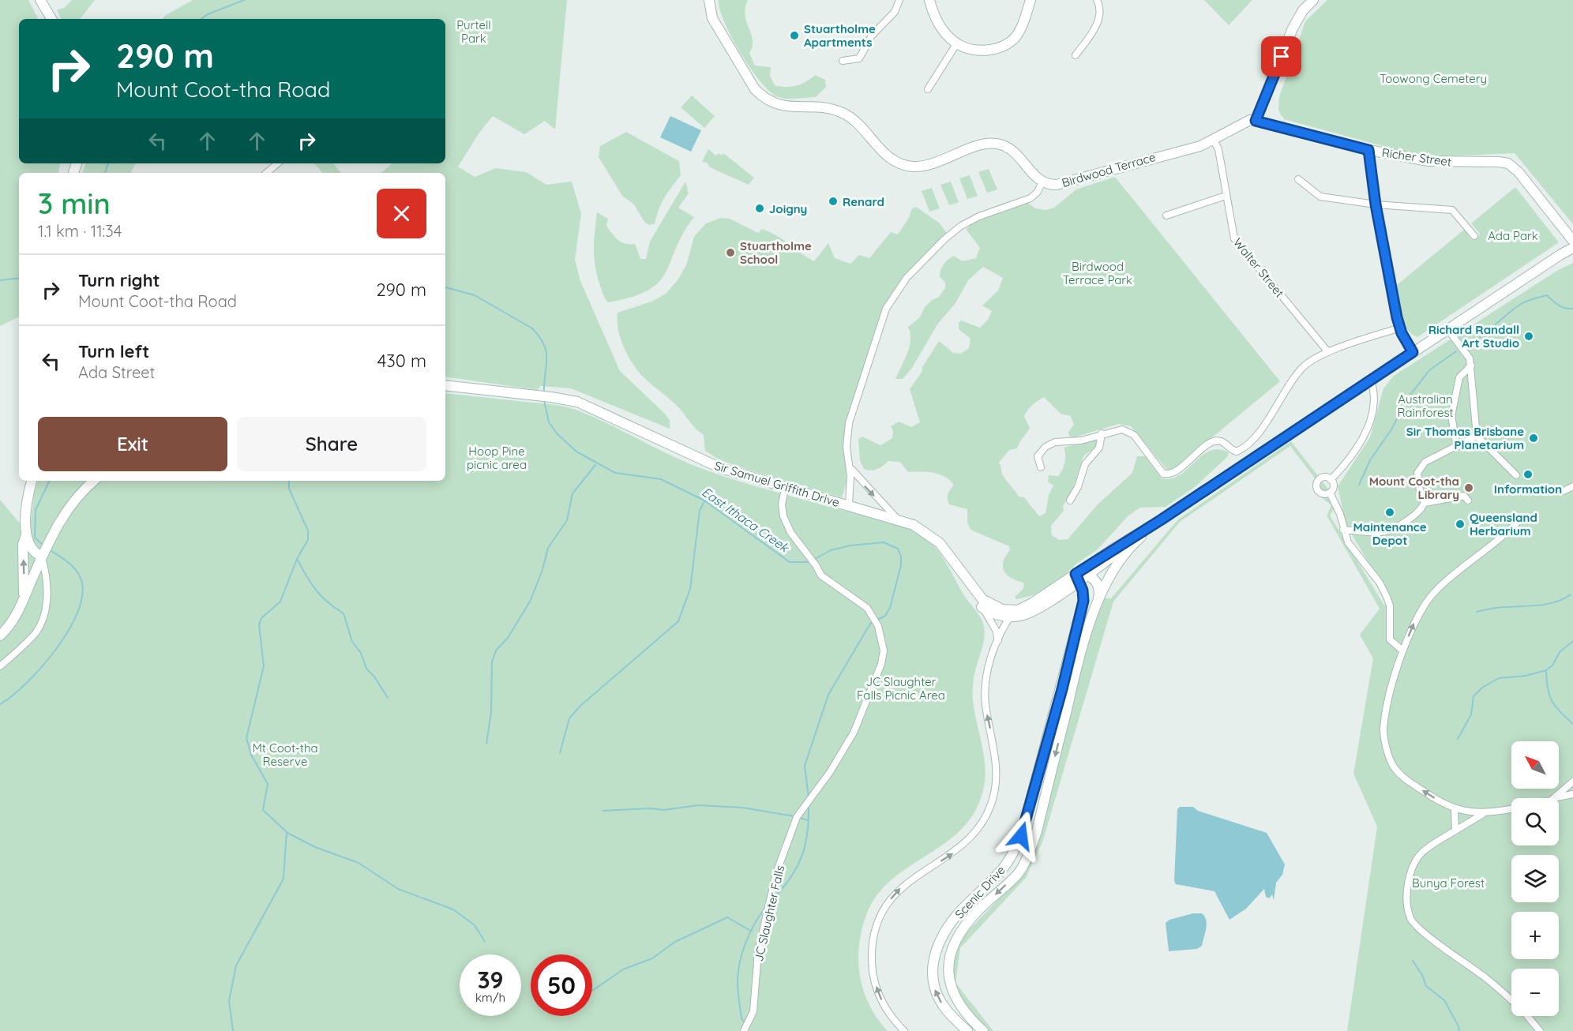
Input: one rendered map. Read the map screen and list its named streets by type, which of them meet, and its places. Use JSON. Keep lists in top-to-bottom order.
{
  "streets": {
    "main road": [
      "Richer Street",
      "Birdwood Terrace",
      "Sir Samuel Griffith Drive",
      "Scenic Drive"
    ],
    "street": ["Walter Street", "JC Slaughter Falls"]
  },
  "crossings": [
    ["Richer Street", "Birdwood Terrace"],
    ["Birdwood Terrace", "Walter Street"],
    ["Sir Samuel Griffith Drive", "JC Slaughter Falls"]
  ],
  "water": ["East Ithaca Creek"],
  "parks": [
    "Purtell Park",
    "Toowong Cemetery",
    "Ada Park",
    "Birdwood Terrace Park",
    "Australian Rainforest",
    "Hoop Pine picnic area",
    "JC Slaughter Falls Picnic Area",
    "Mt Coot-tha Reserve",
    "Bunya Forest"
  ],
  "places": [
    "Stuartholme Apartments",
    "Renard",
    "Joigny",
    "Stuartholme School",
    "Richard Randall Art Studio",
    "Sir Thomas Brisbane Planetarium",
    "Information",
    "Mount Coot-tha Library",
    "Maintenance Depot",
    "Queensland Herbarium"
  ],
  "north": "top left",
  "page": {
    "turn": ["290 m", "Mount Coot-tha Road"],
    "heading": ["3 min", "1.1 km · 11:34"],
    "list": [
      {
        "name": "Turn right",
        "note": "Mount Coot-tha Road",
        "value": "290 m"
      },
      {
        "name": "Turn left",
        "note": "Ada Street",
        "value": "430 m"
      }
    ],
    "buttons": ["Exit", "Share"],
    "map_buttons": ["+", "−"],
    "speed": "39 km/h",
    "limit": "50"
  }
}
